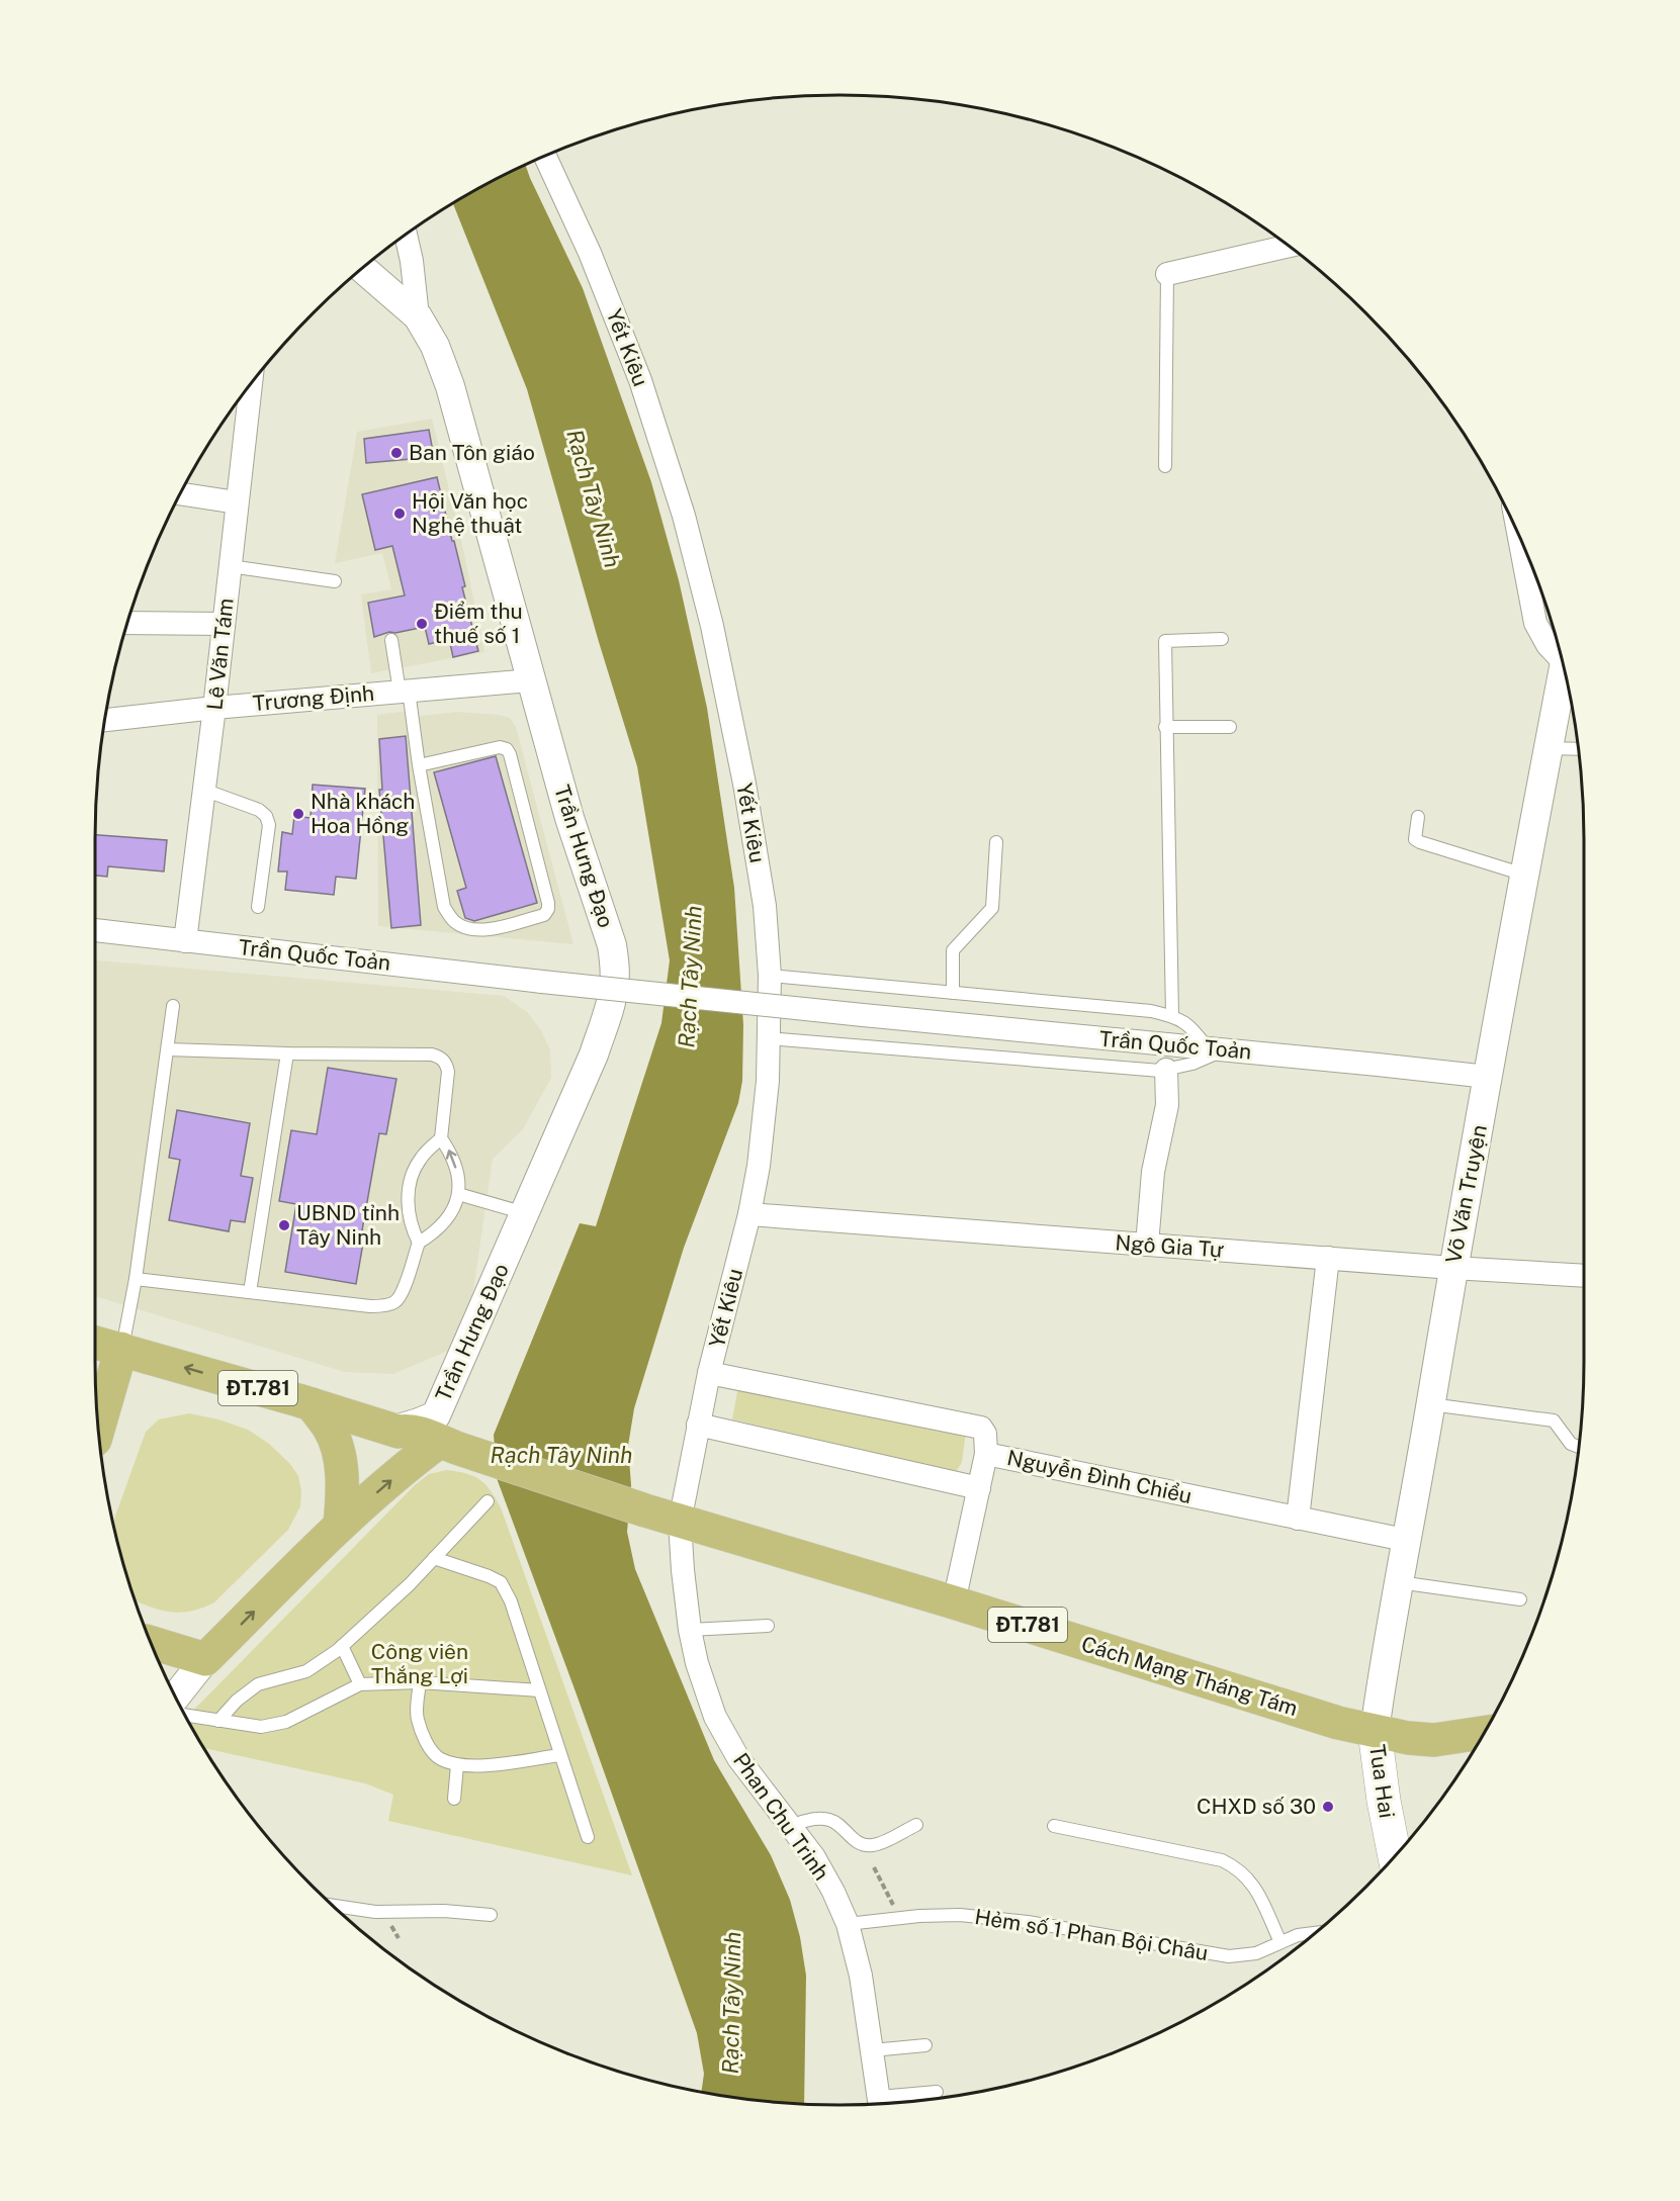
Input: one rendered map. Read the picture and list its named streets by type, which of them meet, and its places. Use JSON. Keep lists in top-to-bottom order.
{
  "streets": {
    "main road": [
      "Trần Hưng Đạo",
      "ĐT.781",
      "Cách Mạng Tháng Tám",
      "Tua Hai"
    ],
    "street": [
      "Yết Kiêu",
      "Lê Văn Tám",
      "Trương Định",
      "Trần Quốc Toản",
      "Võ Văn Truyện",
      "Ngô Gia Tự",
      "Nguyễn Đình Chiểu",
      "Phan Chu Trinh"
    ],
    "lane": ["Hẻm số 1 Phan Bội Châu"]
  },
  "crossings": [
    ["Yết Kiêu", "Ngô Gia Tự"],
    ["Yết Kiêu", "Nguyễn Đình Chiểu"],
    ["Yết Kiêu", "Cách Mạng Tháng Tám"],
    ["Yết Kiêu", "Phan Chu Trinh"],
    ["Lê Văn Tám", "Trương Định"],
    ["Lê Văn Tám", "Trần Quốc Toản"],
    ["Trương Định", "Trần Hưng Đạo"],
    ["Trần Hưng Đạo", "ĐT.781"],
    ["Trần Hưng Đạo", "Cách Mạng Tháng Tám"],
    ["Trần Quốc Toản", "Võ Văn Truyện"],
    ["Võ Văn Truyện", "Ngô Gia Tự"],
    ["Võ Văn Truyện", "Nguyễn Đình Chiểu"],
    ["Võ Văn Truyện", "Cách Mạng Tháng Tám"],
    ["Võ Văn Truyện", "Tua Hai"],
    ["ĐT.781", "Cách Mạng Tháng Tám"],
    ["Cách Mạng Tháng Tám", "Tua Hai"],
    ["Cách Mạng Tháng Tám", "Phan Chu Trinh"],
    ["Phan Chu Trinh", "Hẻm số 1 Phan Bội Châu"]
  ],
  "water": ["Rạch Tây Ninh"],
  "parks": ["Công viên Thắng Lợi"],
  "places": [
    "Ban Tôn giáo",
    "Hội Văn học Nghệ thuật",
    "Điểm thu thuế số 1",
    "Nhà khách Hoa Hồng",
    "UBND tỉnh Tây Ninh",
    "CHXD số 30"
  ]
}
